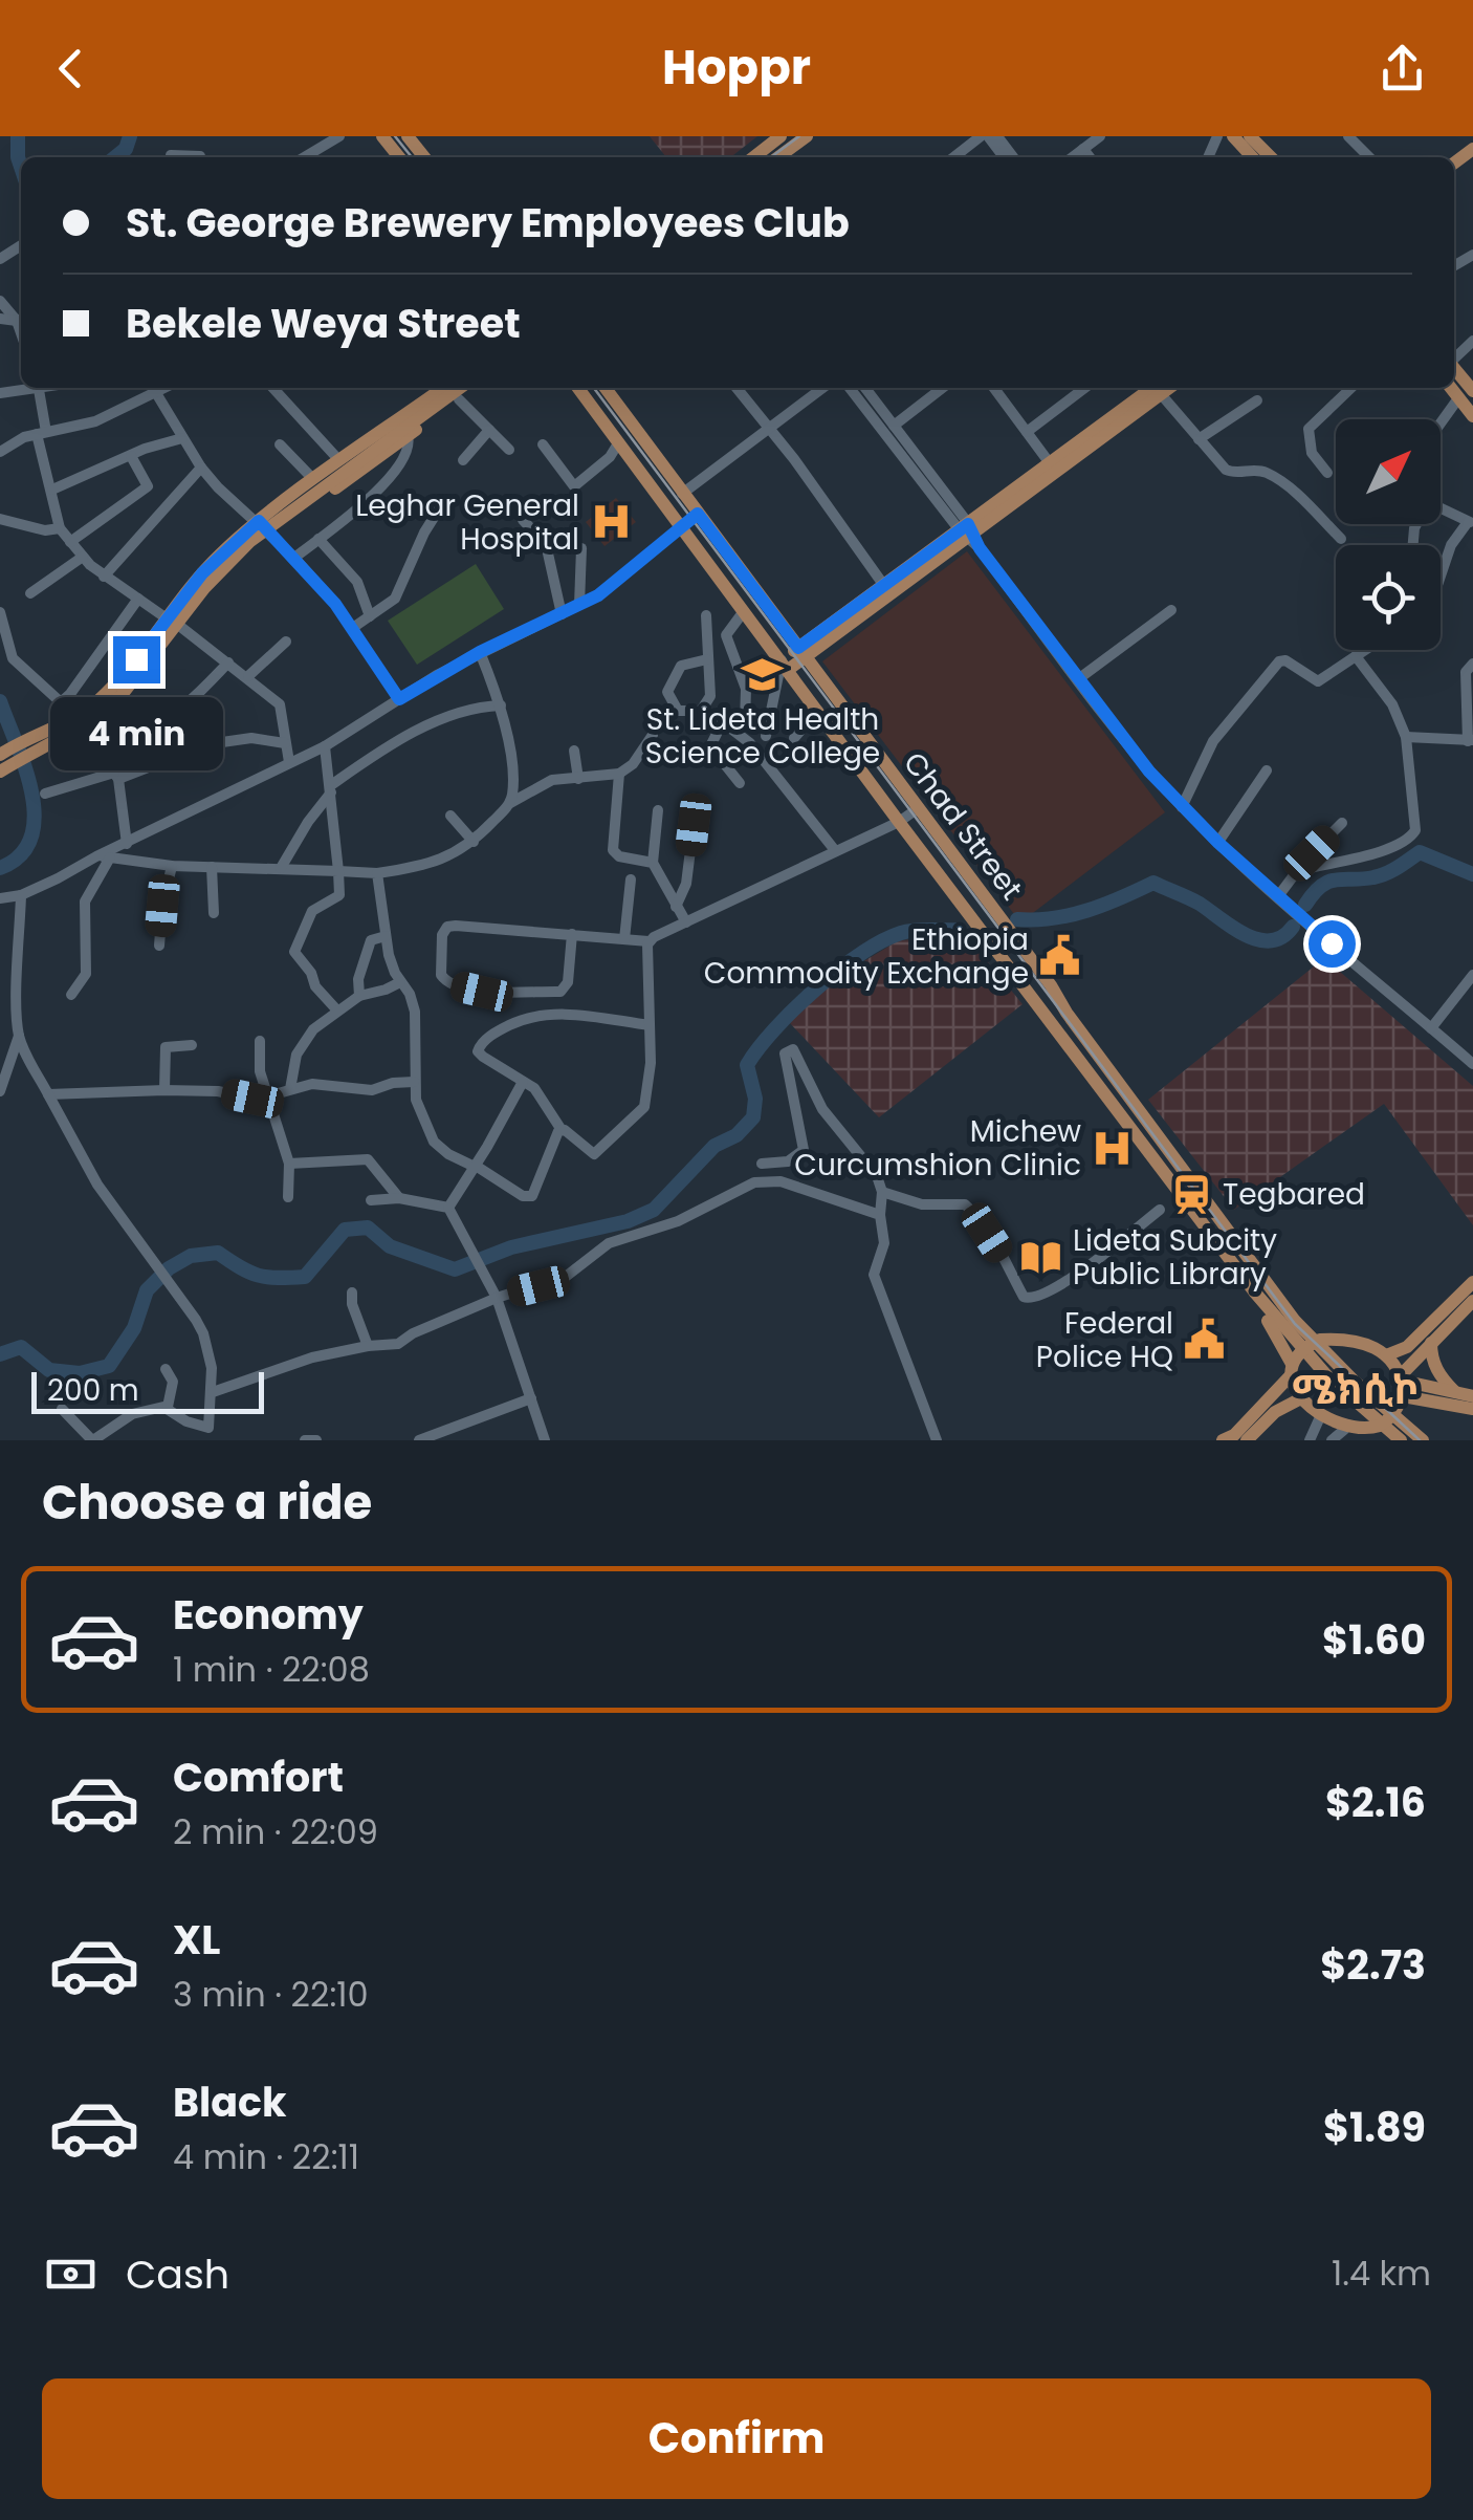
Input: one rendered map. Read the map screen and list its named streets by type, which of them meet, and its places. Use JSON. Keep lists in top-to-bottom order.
{
  "streets": {
    "main road": ["Chad Street"]
  },
  "districts": ["ሜክሲኮ"],
  "places": {
    "hospital": ["Leghar General Hospital", "Michew Curcumshion Clinic"],
    "school or university": ["St. Lideta Health Science College"],
    "public building": ["Ethiopia Commodity Exchange", "Federal Police HQ"],
    "station": ["Tegbared"],
    "library": ["Lideta Subcity Public Library"]
  },
  "scale_bar": "200 m",
  "north": "top right",
  "page": {
    "header": "Hoppr",
    "banner": ["St. George Brewery Employees Club", "Bekele Weya Street"],
    "bubble": "4 min",
    "scale": "200 m",
    "heading": "Choose a ride",
    "list": [
      {
        "name": "Economy",
        "note": "1 min · 22:08",
        "value": "$1.60"
      },
      {
        "name": "Comfort",
        "note": "2 min · 22:09",
        "value": "$2.16"
      },
      {
        "name": "XL",
        "note": "3 min · 22:10",
        "value": "$2.73"
      },
      {
        "name": "Black",
        "note": "4 min · 22:11",
        "value": "$1.89"
      }
    ],
    "pay": ["Cash", "1.4 km"],
    "buttons": "Confirm"
  }
}
